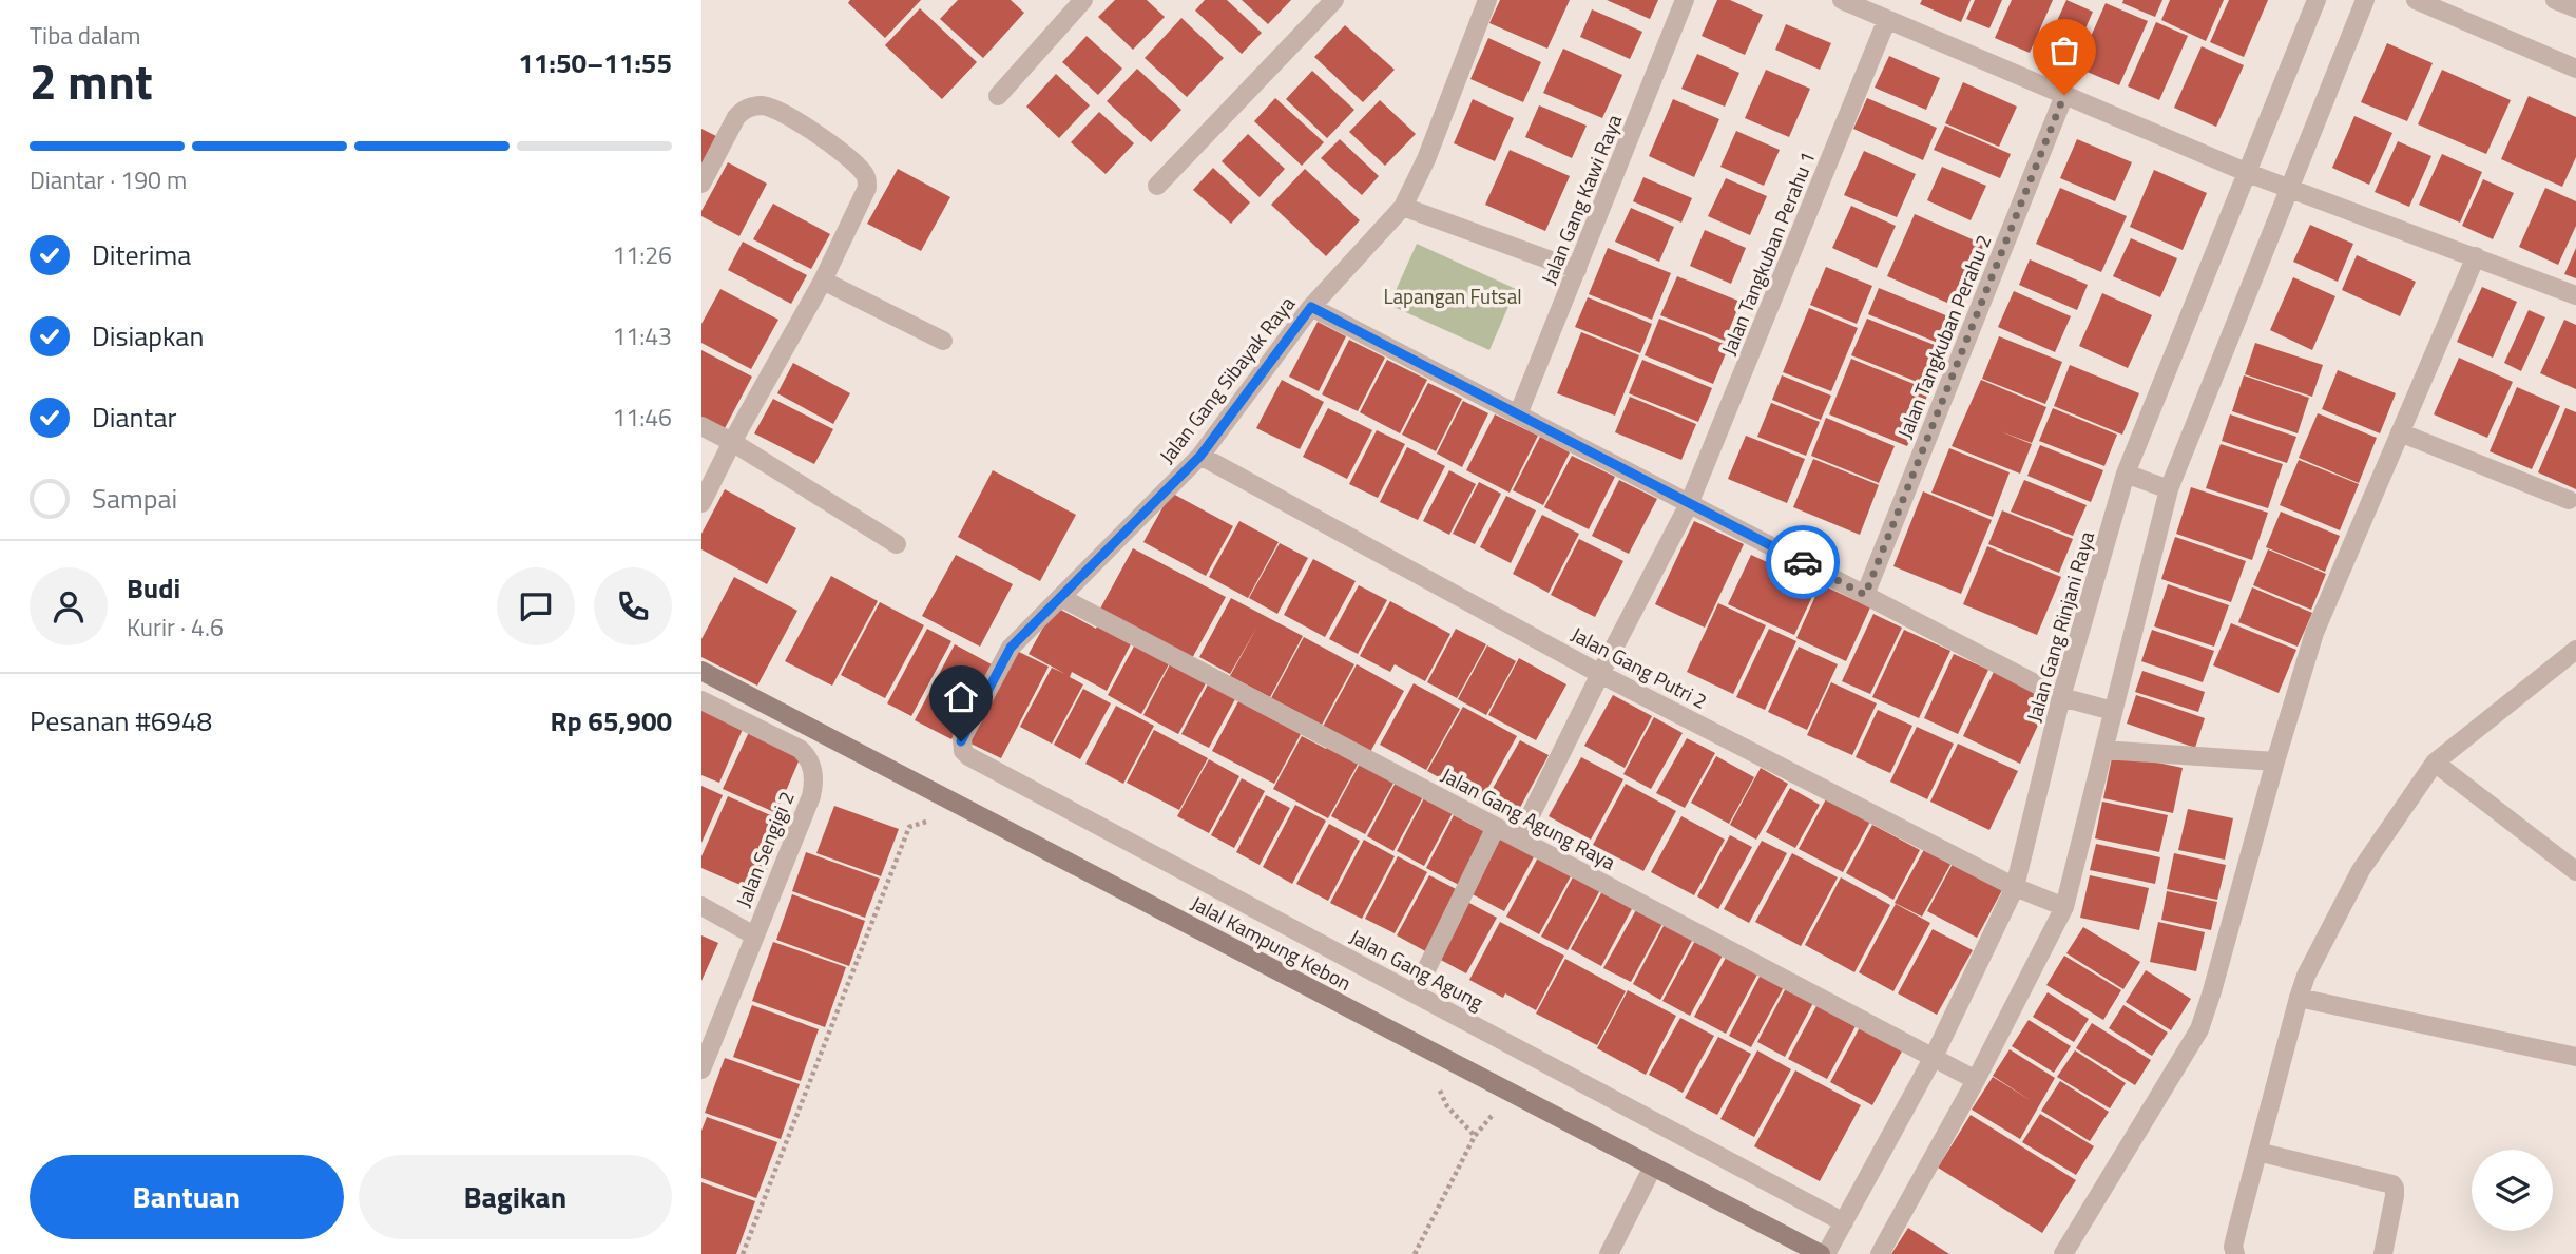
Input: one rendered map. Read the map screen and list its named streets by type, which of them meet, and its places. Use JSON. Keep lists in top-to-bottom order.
{
  "streets": {
    "street": [
      "Jalan Gang Kawi Raya",
      "Jalan Tangkuban Perahu 1",
      "Jalan Tangkuban Perahu 2",
      "Jalan Gang Sibayak Raya",
      "Jalan Gang Rinjani Raya",
      "Jalan Gang Putri 2",
      "Jalan Gang Agung Raya",
      "Jalan Sengigi 2",
      "Jalal Kampung Kebon",
      "Jalan Gang Agung"
    ]
  },
  "crossings": [
    ["Jalan Tangkuban Perahu 1", "Jalan Gang Putri 2"],
    ["Jalan Tangkuban Perahu 1", "Jalan Gang Agung Raya"],
    ["Jalan Gang Sibayak Raya", "Jalan Gang Putri 2"],
    ["Jalan Gang Sibayak Raya", "Jalan Gang Agung Raya"],
    ["Jalan Gang Sibayak Raya", "Jalan Gang Agung"],
    ["Jalan Gang Rinjani Raya", "Jalan Gang Putri 2"],
    ["Jalan Gang Rinjani Raya", "Jalan Gang Agung Raya"],
    ["Jalan Gang Rinjani Raya", "Jalal Kampung Kebon"],
    ["Jalan Gang Rinjani Raya", "Jalan Gang Agung"]
  ],
  "parks": ["Lapangan Futsal"],
  "page": {
    "heading": ["2 mnt", "Tiba dalam", "11:50–11:55"],
    "panel": [
      "Budi",
      "Kurir · 4.6",
      "Pesanan #6948",
      "Rp 65,900"
    ],
    "bar": "Diantar · 190 m",
    "list": [
      ["Diterima", "11:26"],
      ["Disiapkan", "11:43"],
      ["Diantar", "11:46"],
      "Sampai"
    ],
    "buttons": ["Bantuan", "Bagikan"]
  }
}
